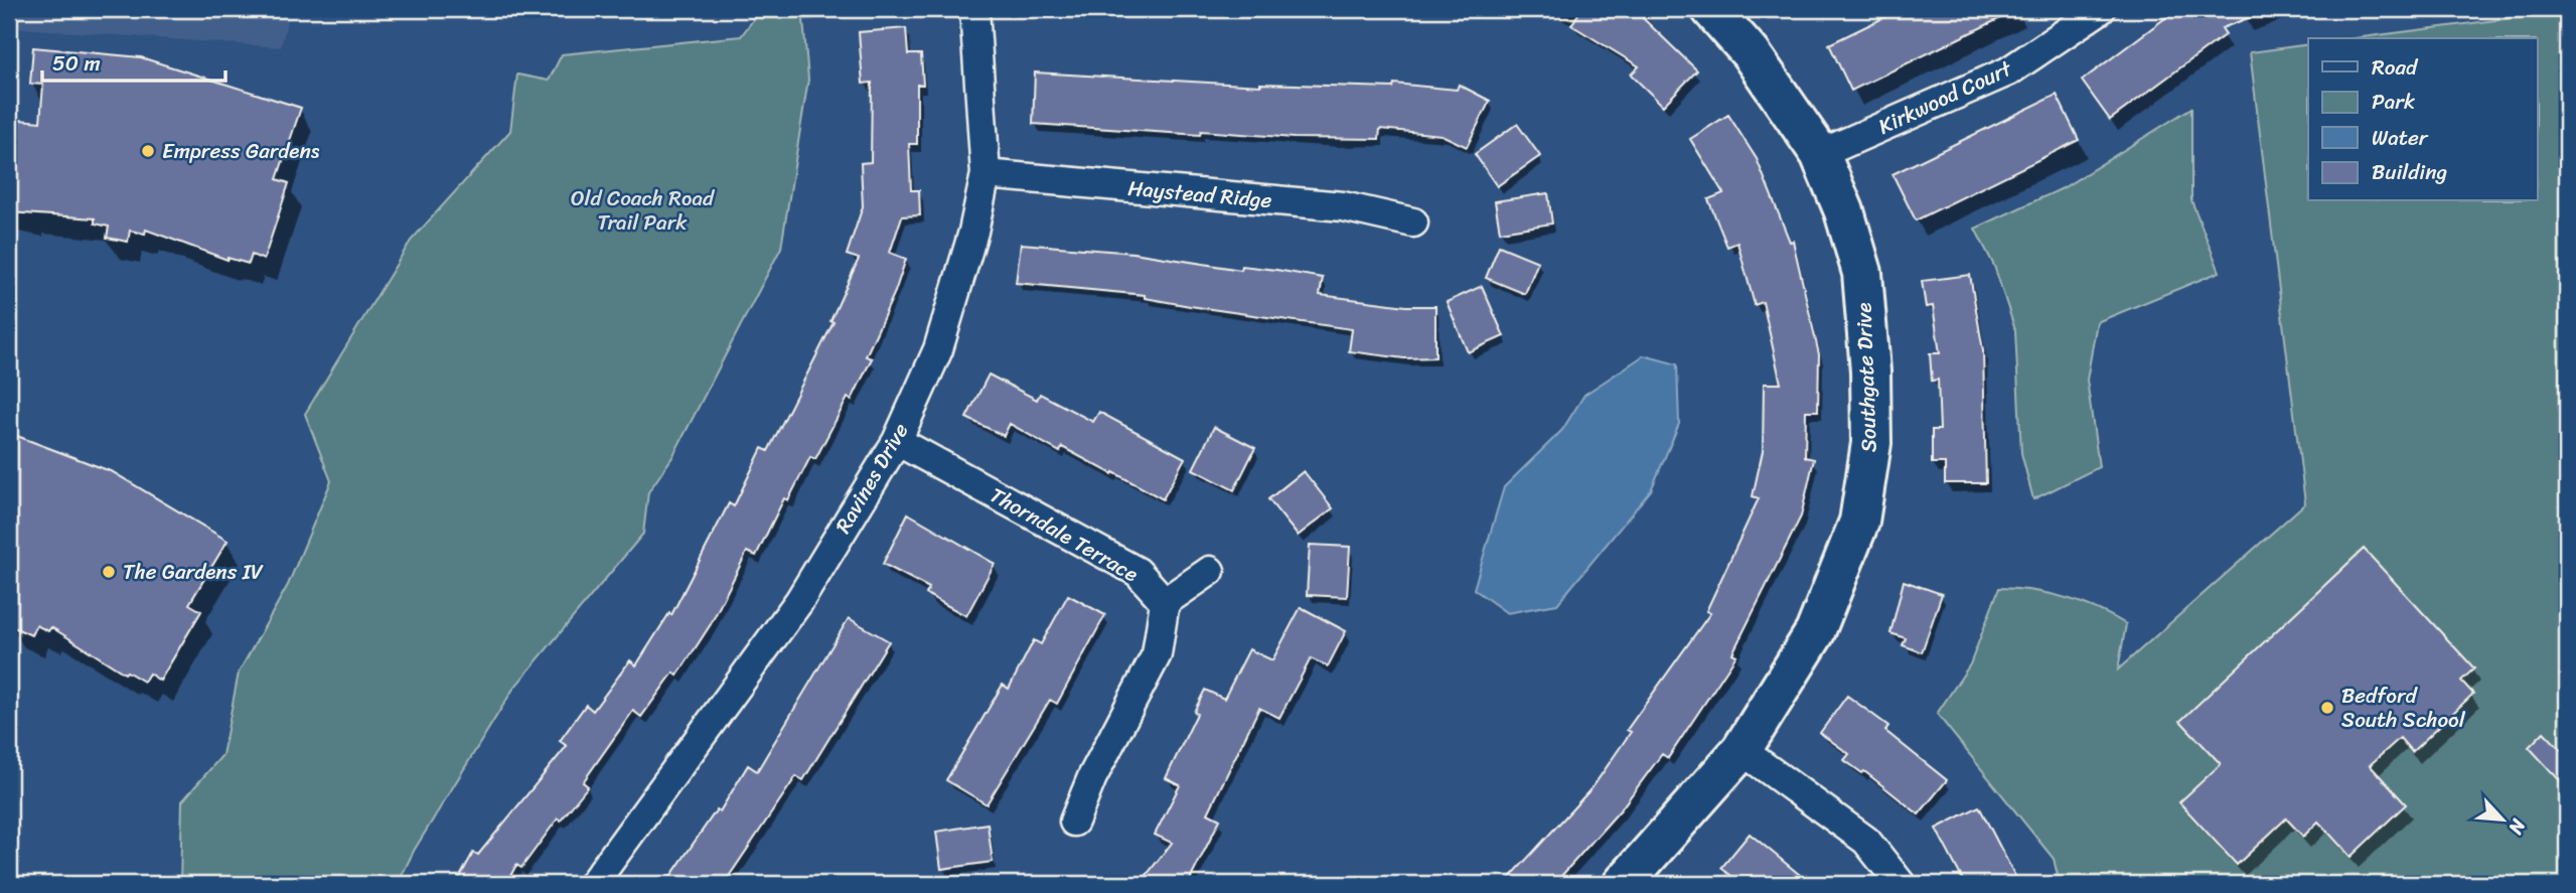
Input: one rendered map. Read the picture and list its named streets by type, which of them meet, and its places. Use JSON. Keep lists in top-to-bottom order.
{
  "streets": {
    "street": [
      "Kirkwood Court",
      "Haystead Ridge",
      "Southgate Drive",
      "Ravines Drive",
      "Thorndale Terrace"
    ]
  },
  "crossings": [
    ["Kirkwood Court", "Southgate Drive"],
    ["Haystead Ridge", "Ravines Drive"],
    ["Ravines Drive", "Thorndale Terrace"]
  ],
  "parks": ["Old Coach Road Trail Park"],
  "places": ["Empress Gardens", "The Gardens IV", "Bedford South School"],
  "legend": [
    "Road",
    "Park",
    "Water",
    "Building"
  ],
  "scale_bar": "50 m",
  "north": "bottom right"
}
